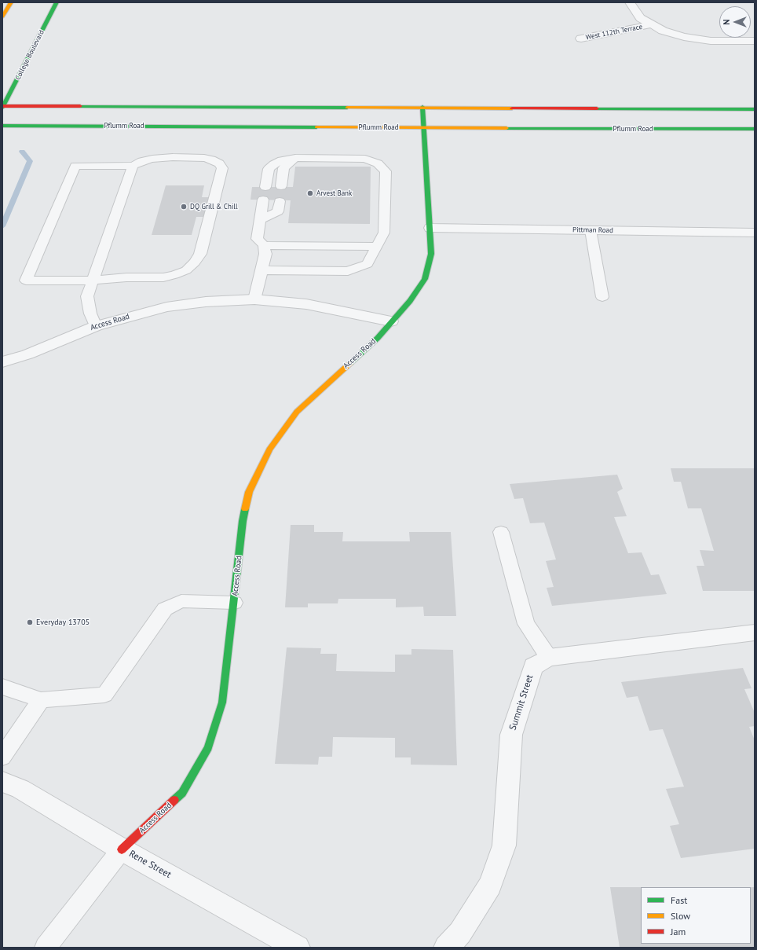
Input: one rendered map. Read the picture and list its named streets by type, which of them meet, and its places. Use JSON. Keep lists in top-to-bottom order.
{
  "streets": {
    "main road": ["College Boulevard", "Pflumm Road", "Access Road"],
    "street": [
      "West 112th Terrace",
      "Pittman Road",
      "Summit Street",
      "Rene Street"
    ]
  },
  "crossings": [
    ["Pflumm Road", "Access Road"],
    ["Pittman Road", "Access Road"],
    ["Access Road", "Rene Street"]
  ],
  "places": ["Arvest Bank", "DQ Grill & Chill", "Everyday 13705"],
  "legend": ["Fast", "Slow", "Jam"],
  "north": "left"
}
